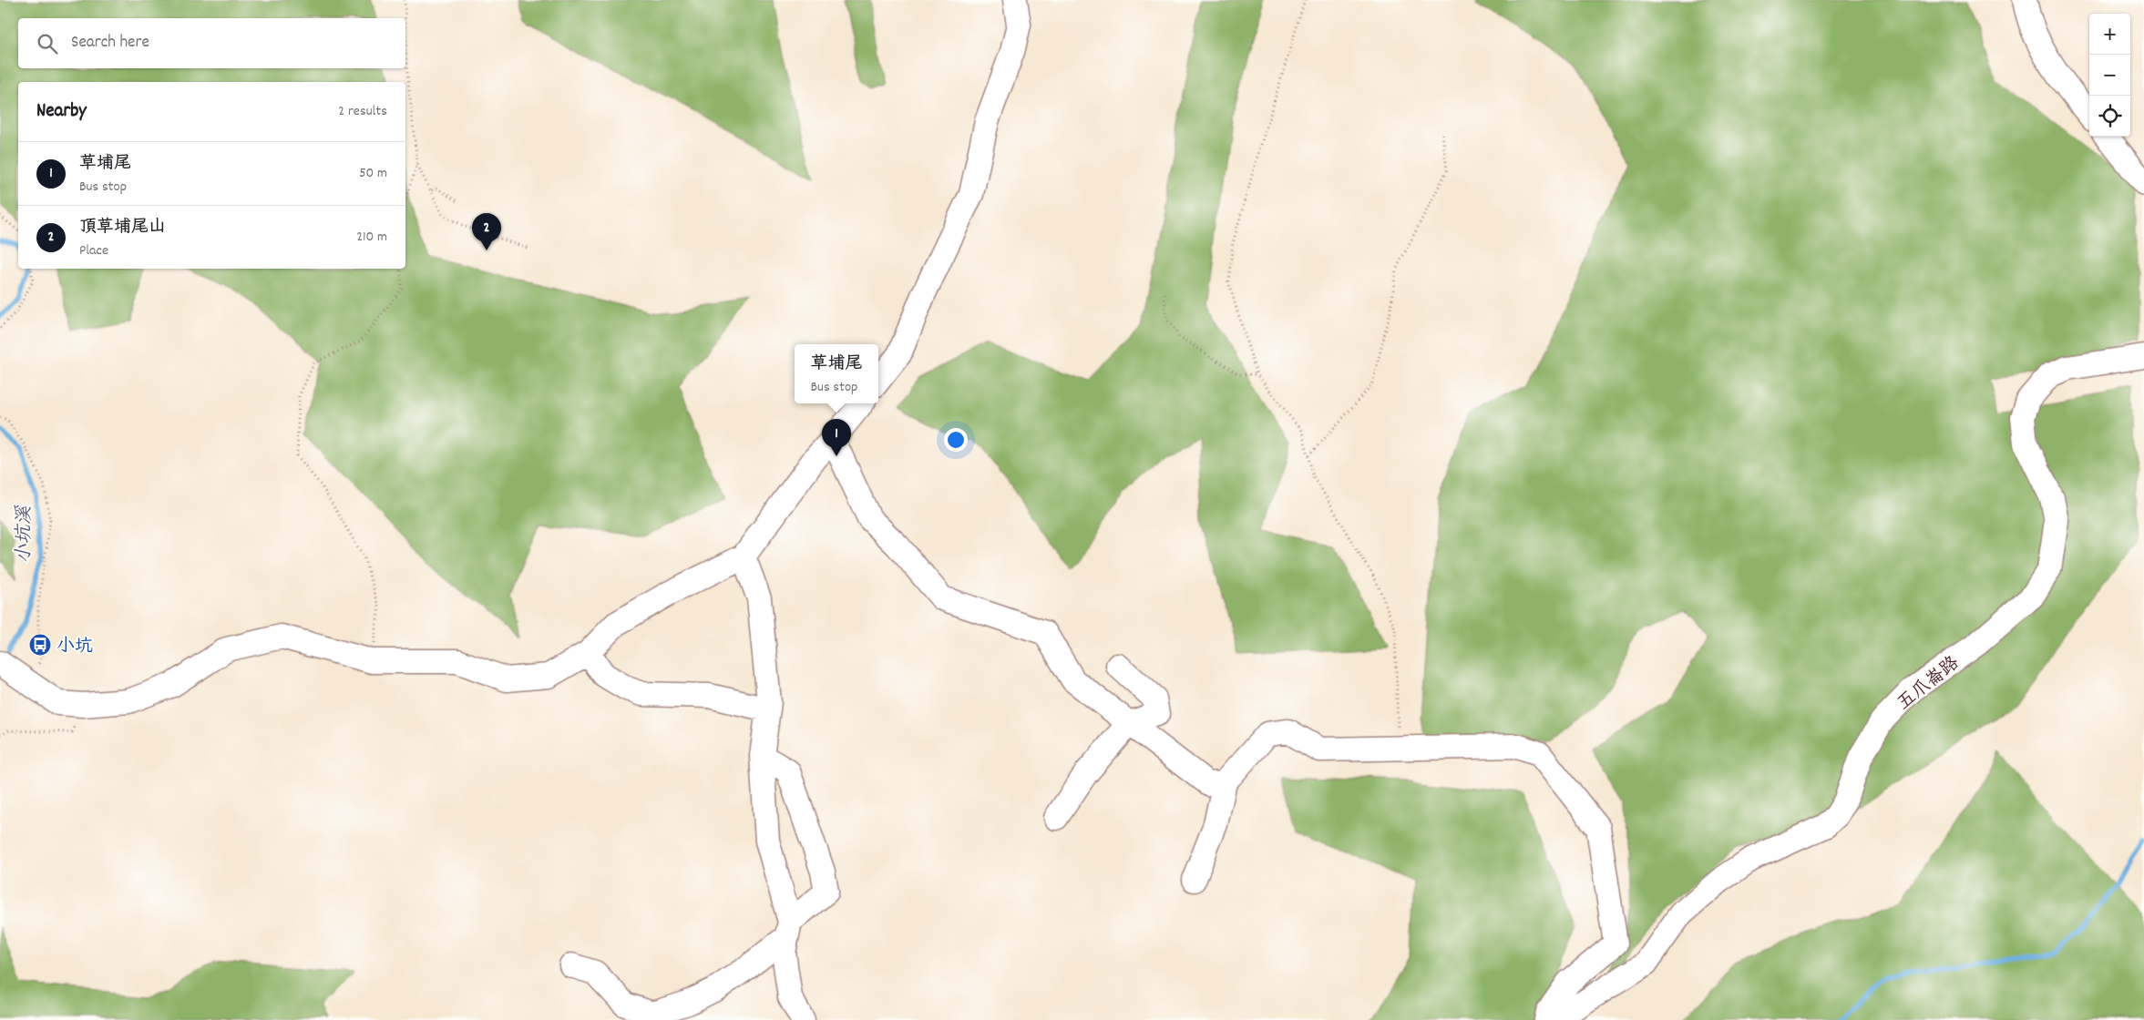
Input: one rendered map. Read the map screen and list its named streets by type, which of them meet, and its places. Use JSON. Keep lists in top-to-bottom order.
{
  "streets": {
    "street": ["五爪崙路"]
  },
  "water": ["小坑溪"],
  "places": {
    "bus stop": ["小坑"]
  },
  "page": {
    "map_buttons": ["+", "−"],
    "search": "Search here",
    "heading": ["Nearby", "2 results"],
    "list": [
      {
        "mark": "1",
        "name": "草埔尾",
        "note": "Bus stop",
        "value": "50 m"
      },
      {
        "mark": "2",
        "name": "頂草埔尾山",
        "note": "Place",
        "value": "210 m"
      }
    ],
    "pins": ["2", "1"],
    "popup": ["草埔尾", "Bus stop"]
  }
}
